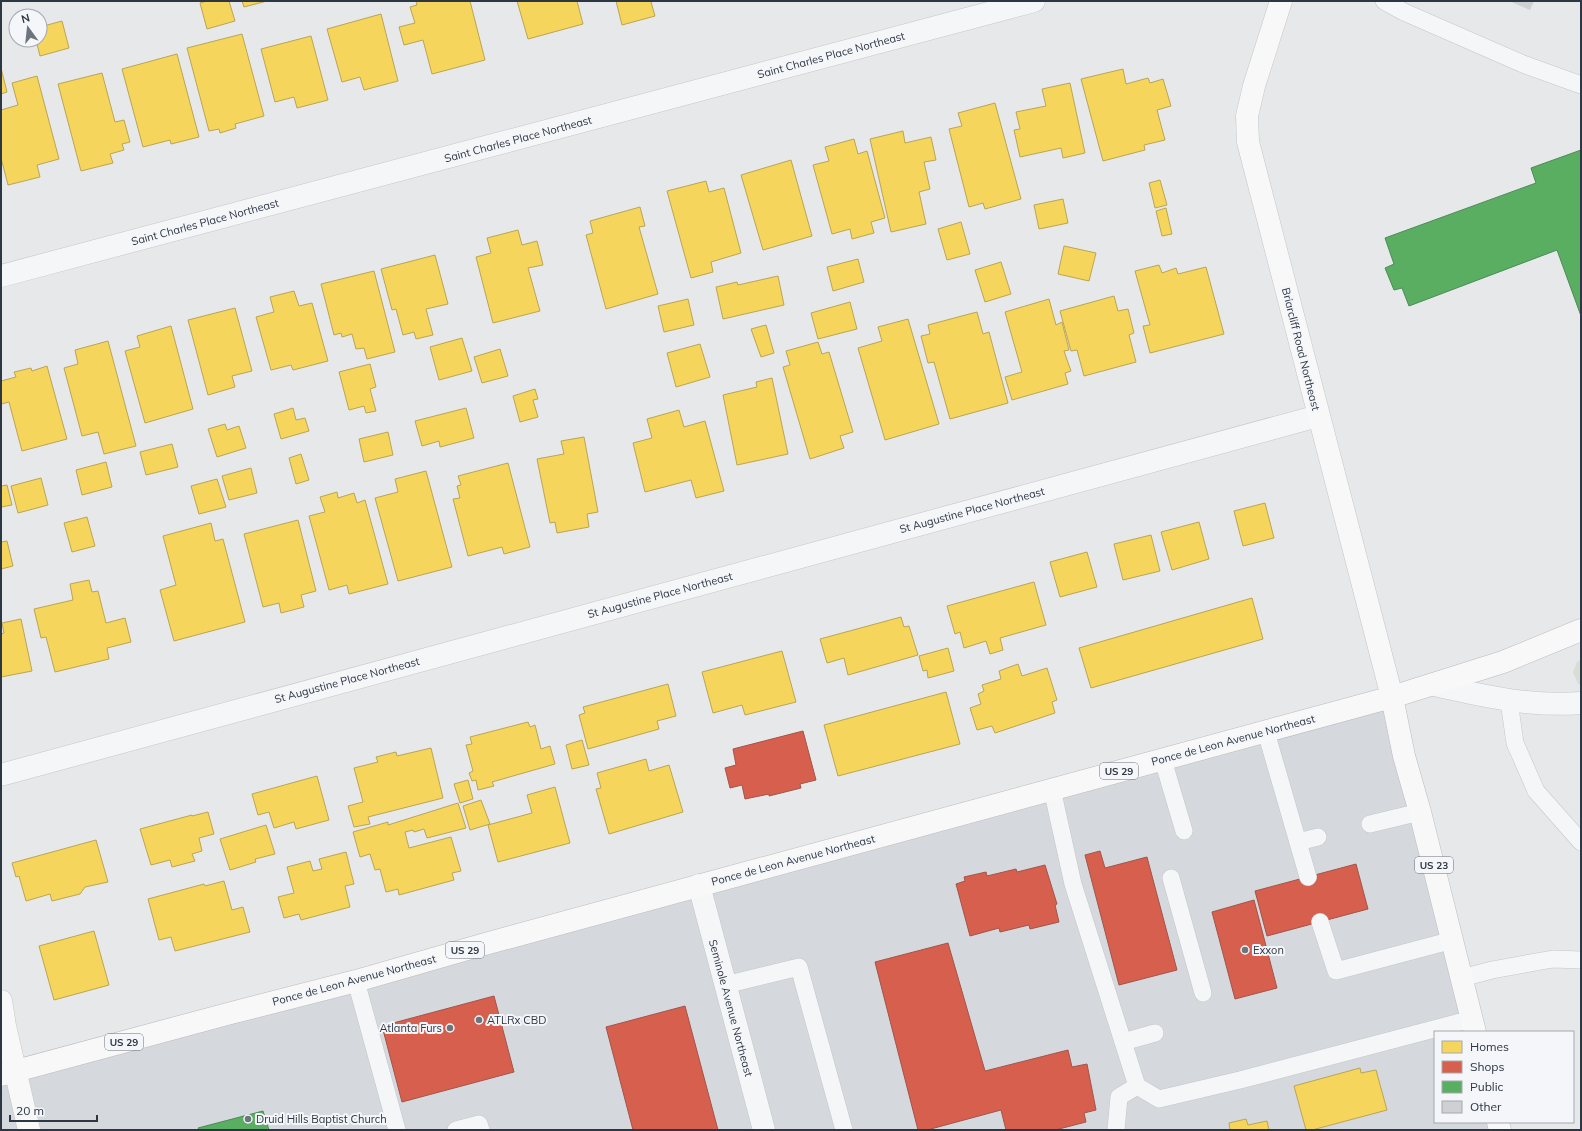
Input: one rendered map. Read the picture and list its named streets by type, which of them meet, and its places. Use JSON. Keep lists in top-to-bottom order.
{
  "streets": {
    "main road": [
      "Briarcliff Road Northeast",
      "Ponce de Leon Avenue Northeast",
      "US 29",
      "US 23"
    ],
    "street": ["Saint Charles Place Northeast", "St Augustine Place Northeast", "Seminole Avenue Northeast"]
  },
  "crossings": [
    ["Briarcliff Road Northeast", "St Augustine Place Northeast"],
    ["Briarcliff Road Northeast", "Ponce de Leon Avenue Northeast"],
    ["Briarcliff Road Northeast", "US 23"],
    ["Ponce de Leon Avenue Northeast", "US 23"],
    ["Ponce de Leon Avenue Northeast", "Seminole Avenue Northeast"]
  ],
  "places": [
    "Exxon",
    "ATLRx CBD",
    "Atlanta Furs",
    "Druid Hills Baptist Church"
  ],
  "legend": [
    "Homes",
    "Shops",
    "Public",
    "Other"
  ],
  "scale_bar": "20 m",
  "north": "top"
}
